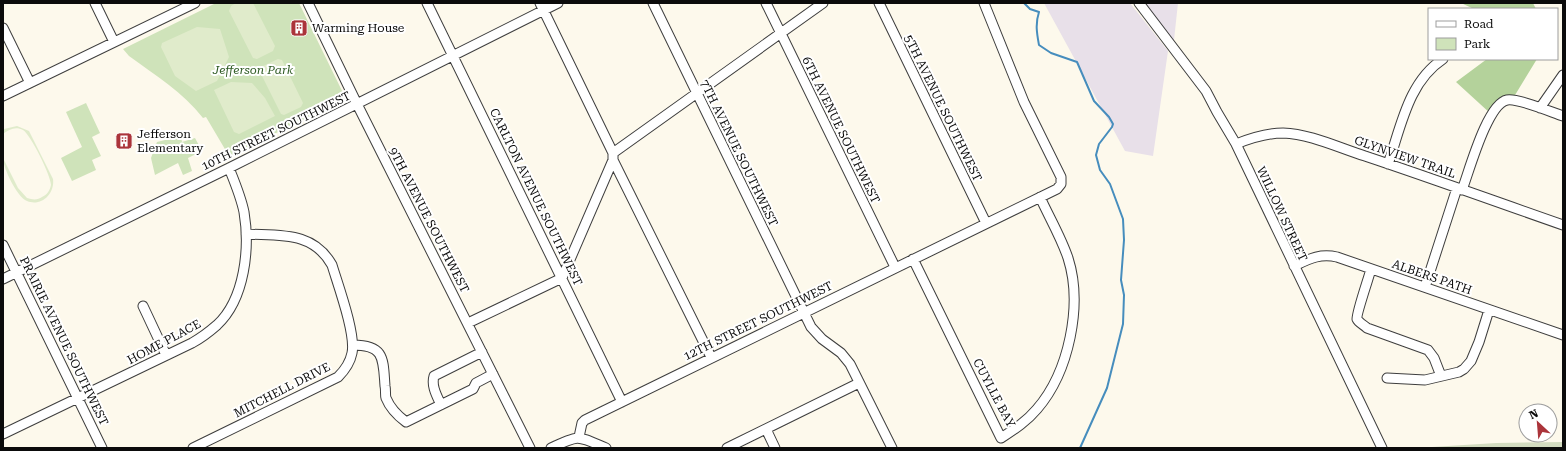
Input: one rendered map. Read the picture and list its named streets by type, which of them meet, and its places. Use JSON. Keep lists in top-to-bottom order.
{
  "streets": {
    "street": [
      "5TH AVENUE SOUTHWEST",
      "6TH AVENUE SOUTHWEST",
      "10TH STREET SOUTHWEST",
      "7TH AVENUE SOUTHWEST",
      "GLYNVIEW TRAIL",
      "CARLTON AVENUE SOUTHWEST",
      "WILLOW STREET",
      "9TH AVENUE SOUTHWEST",
      "ALBERS PATH",
      "12TH STREET SOUTHWEST",
      "PRAIRIE AVENUE SOUTHWEST",
      "HOME PLACE",
      "MITCHELL DRIVE",
      "CUYLLE BAY"
    ]
  },
  "crossings": [
    ["5TH AVENUE SOUTHWEST", "12TH STREET SOUTHWEST"],
    ["6TH AVENUE SOUTHWEST", "12TH STREET SOUTHWEST"],
    ["10TH STREET SOUTHWEST", "CARLTON AVENUE SOUTHWEST"],
    ["10TH STREET SOUTHWEST", "9TH AVENUE SOUTHWEST"],
    ["10TH STREET SOUTHWEST", "PRAIRIE AVENUE SOUTHWEST"],
    ["10TH STREET SOUTHWEST", "HOME PLACE"],
    ["7TH AVENUE SOUTHWEST", "12TH STREET SOUTHWEST"],
    ["GLYNVIEW TRAIL", "WILLOW STREET"],
    ["CARLTON AVENUE SOUTHWEST", "12TH STREET SOUTHWEST"],
    ["WILLOW STREET", "ALBERS PATH"],
    ["12TH STREET SOUTHWEST", "CUYLLE BAY"],
    ["PRAIRIE AVENUE SOUTHWEST", "HOME PLACE"],
    ["HOME PLACE", "MITCHELL DRIVE"]
  ],
  "parks": ["Jefferson Park"],
  "places": {
    "building": ["Warming House", "Jefferson Elementary"]
  },
  "legend": ["Road", "Park"],
  "north": "top left"
}
